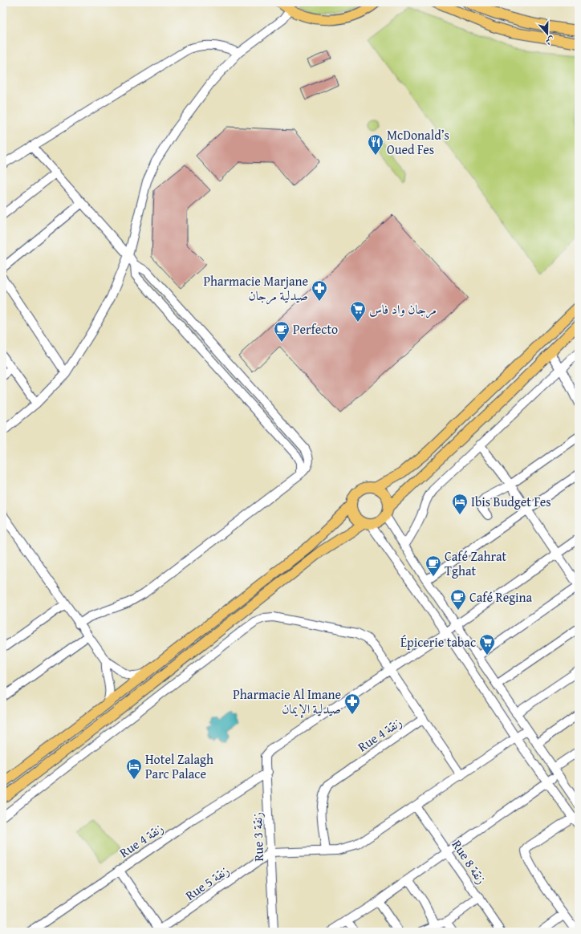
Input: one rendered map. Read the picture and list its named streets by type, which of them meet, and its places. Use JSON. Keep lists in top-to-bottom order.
{
  "streets": {
    "street": [
      "Rue 4 زنقة",
      "Rue 3 زنقة",
      "Rue 8 زنقة",
      "Rue 5 زنقة"
    ]
  },
  "crossings": [
    ["Rue 4 زنقة", "Rue 3 زنقة"],
    ["Rue 3 زنقة", "Rue 5 زنقة"]
  ],
  "places": {
    "restaurant": ["McDonald’s Oued Fes"],
    "pharmacy": ["Pharmacie Marjane صيدلية مرجان", "Pharmacie Al Imane صيدلية الإيمان"],
    "supermarket": ["مرجان واد فاس", "Épicerie tabac"],
    "cafe": ["Perfecto", "Café Zahrat Tghat", "Café Regina"],
    "hotel": ["Ibis Budget Fes", "Hotel Zalagh Parc Palace"]
  },
  "north": "bottom"
}
